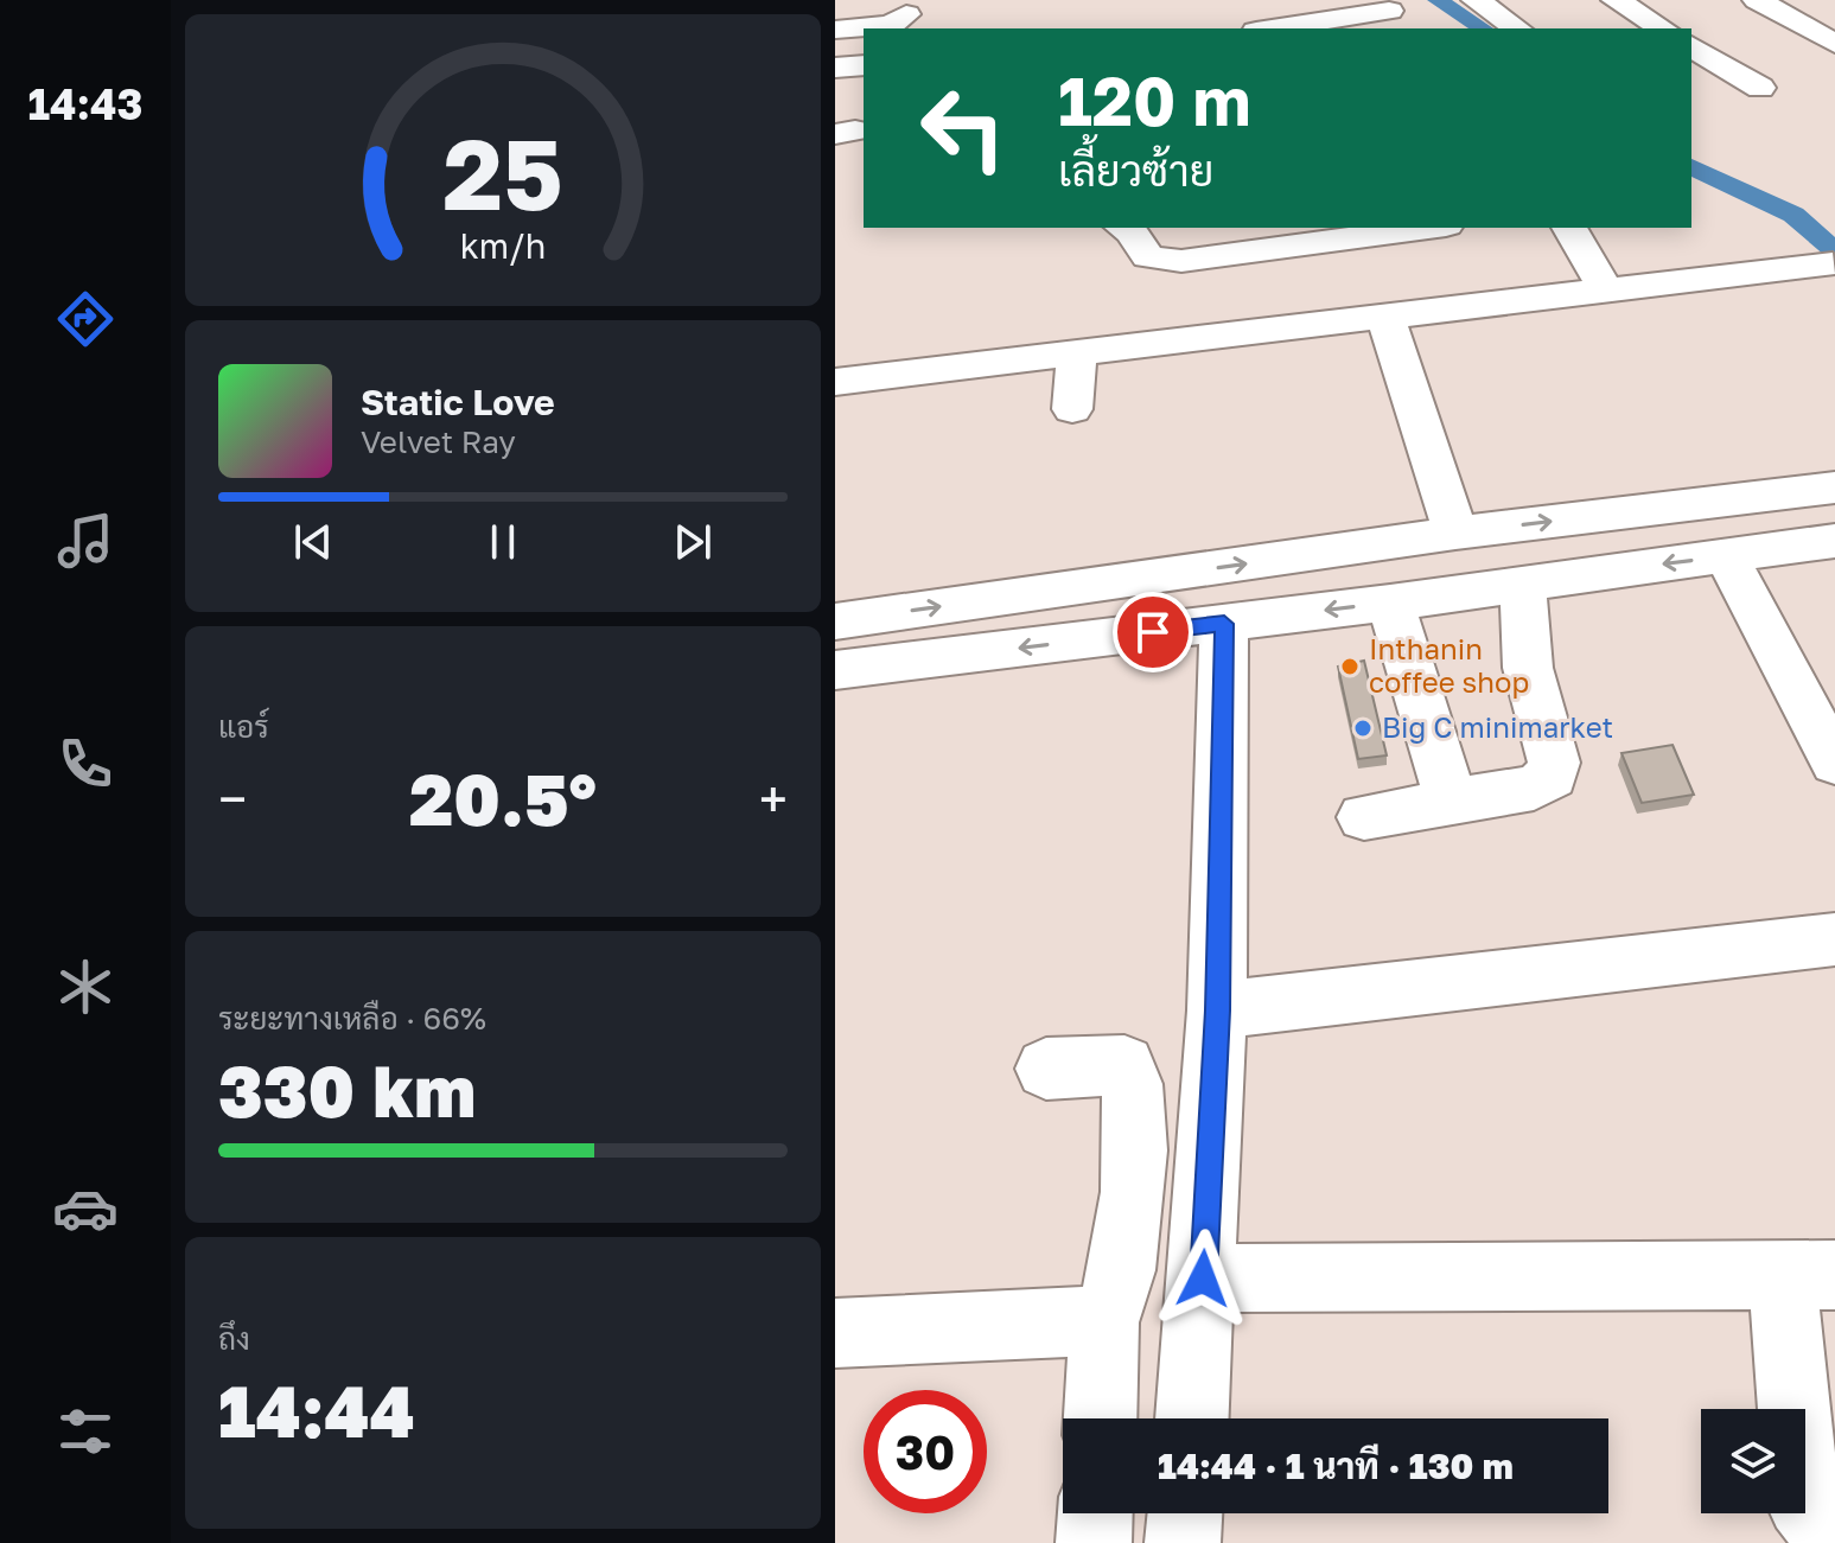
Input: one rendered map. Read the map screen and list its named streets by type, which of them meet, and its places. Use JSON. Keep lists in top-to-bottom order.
{
  "places": ["Inthanin coffee shop", "Big C minimarket"],
  "page": {
    "tabs": "14:43",
    "turn": ["120 m", "เลี้ยวซ้าย"],
    "song": ["Static Love", "Velvet Ray"],
    "tile": [
      "แอร์",
      ["ระยะทางเหลือ · 66%", "330 km"],
      ["ถึง", "14:44"]
    ],
    "heat": ["−", "20.5°", "+"],
    "limit": "30",
    "trip": "14:44 · 1 นาที · 130 m",
    "gauge": ["25", "km/h"]
  }
}
